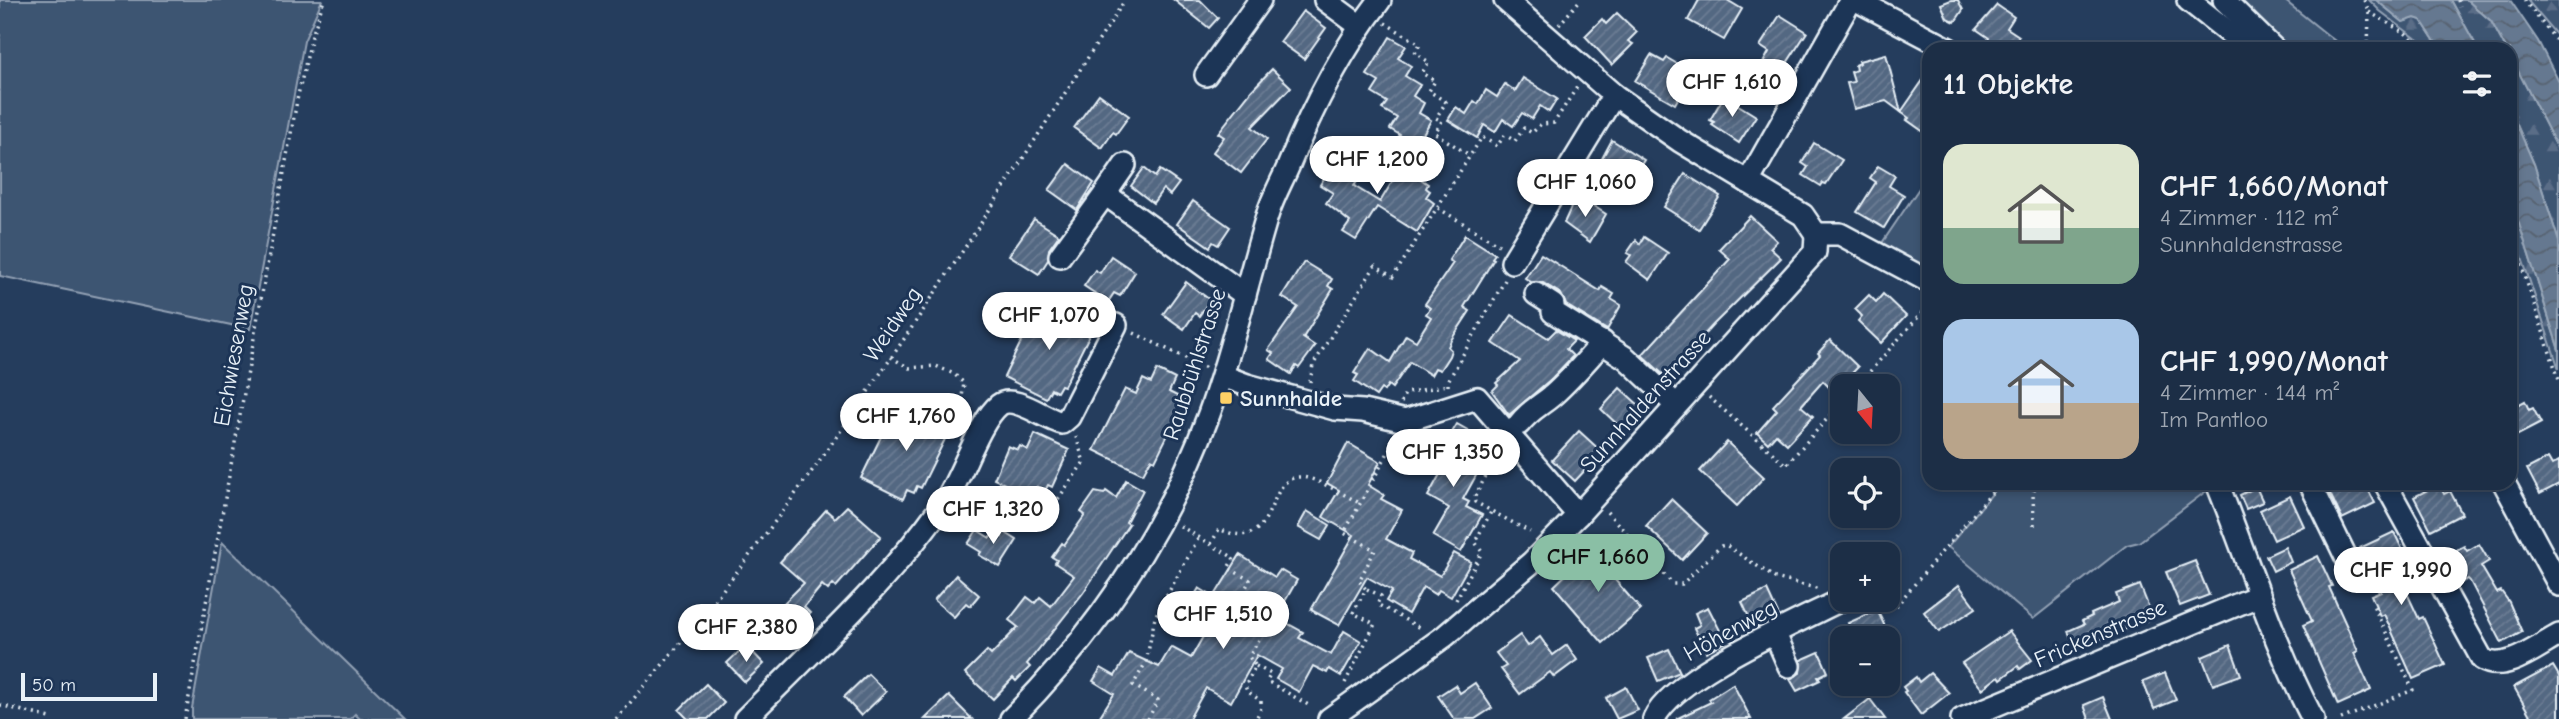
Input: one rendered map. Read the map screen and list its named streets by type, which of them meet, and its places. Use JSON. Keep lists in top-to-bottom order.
{
  "streets": {
    "street": [
      "Raubbühlstrasse",
      "Sunnhaldenstrasse",
      "Höhenweg",
      "Frickenstrasse"
    ],
    "path": ["Weidweg", "Eichwiesenweg"]
  },
  "places": {
    "transit": ["Sunnhalde"]
  },
  "scale_bar": "50 m",
  "north": "bottom",
  "page": {
    "heading": "11 Objekte",
    "price": [
      "CHF 1,610",
      "CHF 1,200",
      "CHF 1,060",
      "CHF 1,070",
      "CHF 1,760",
      "CHF 1,350",
      "CHF 1,320",
      "CHF 1,660",
      "CHF 1,990",
      "CHF 1,510",
      "CHF 2,380"
    ],
    "list": [
      {
        "name": "CHF 1,660/Monat",
        "note": "4 Zimmer · 112 m² · Sunnhaldenstrasse"
      },
      {
        "name": "CHF 1,990/Monat",
        "note": "4 Zimmer · 144 m² · Im Pantloo"
      }
    ],
    "map_buttons": ["+", "−"],
    "scale": "50 m"
  }
}
